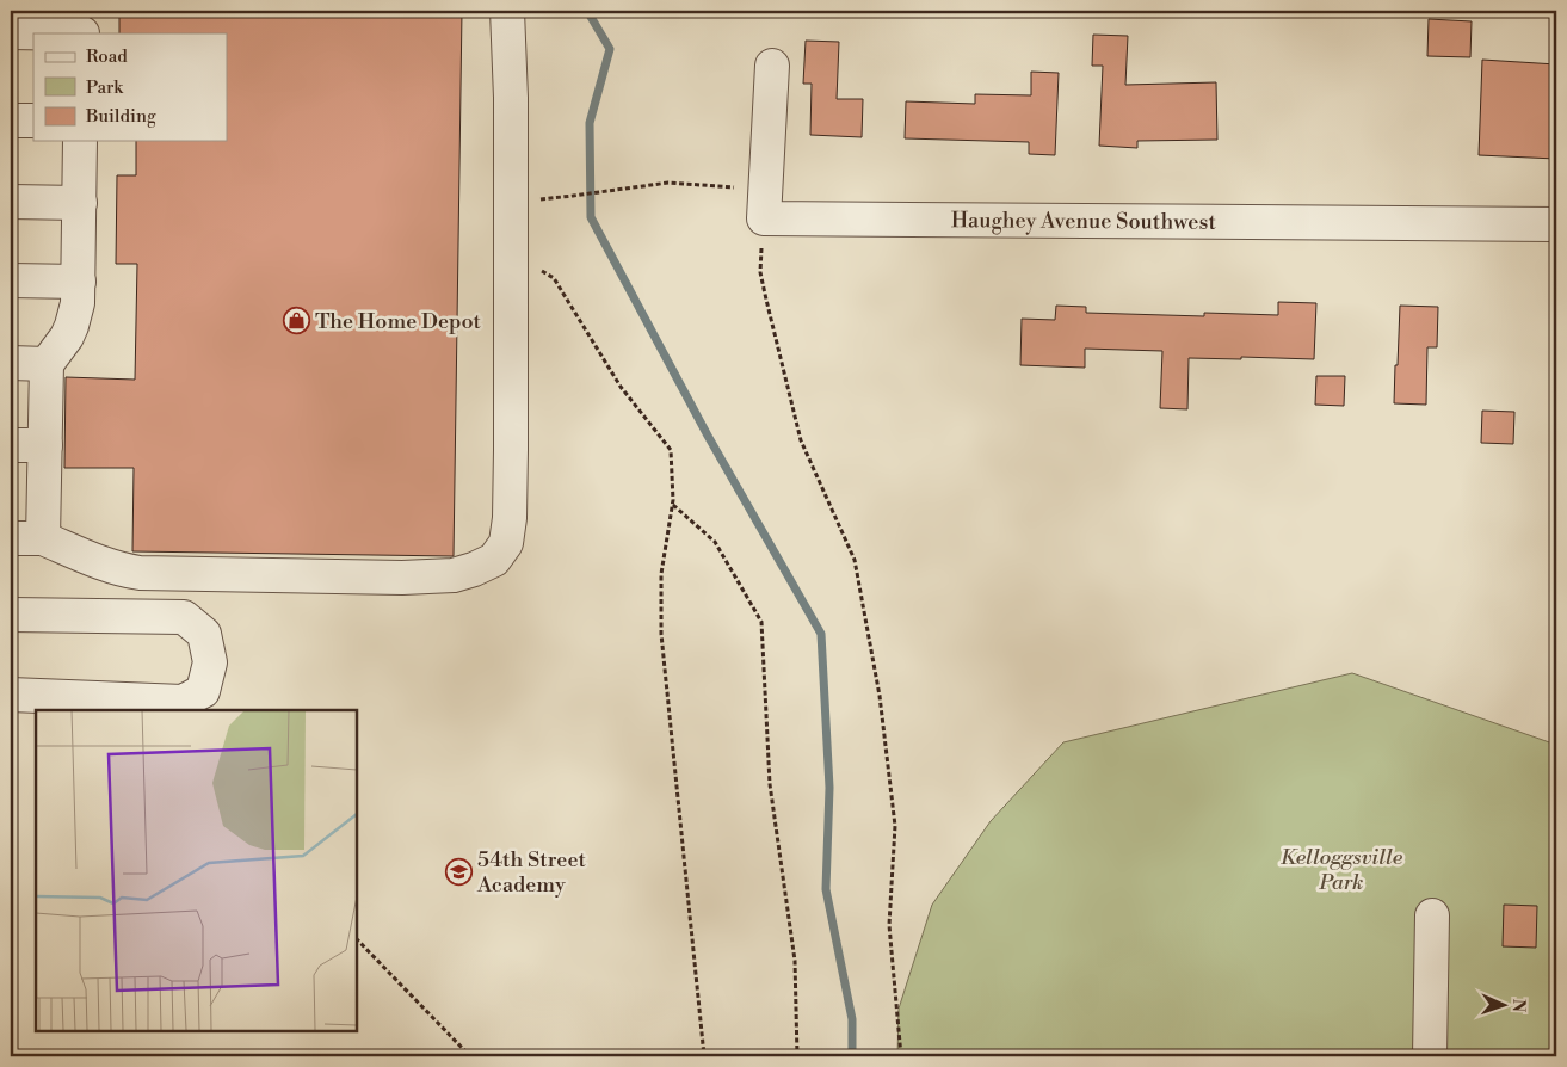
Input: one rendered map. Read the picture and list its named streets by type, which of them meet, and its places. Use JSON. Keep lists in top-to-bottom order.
{
  "streets": {
    "street": ["Haughey Avenue Southwest"]
  },
  "parks": ["Kelloggsville Park"],
  "places": {
    "shop": ["The Home Depot"],
    "school or university": ["54th Street Academy"]
  },
  "legend": ["Road", "Park", "Building"],
  "north": "right"
}
